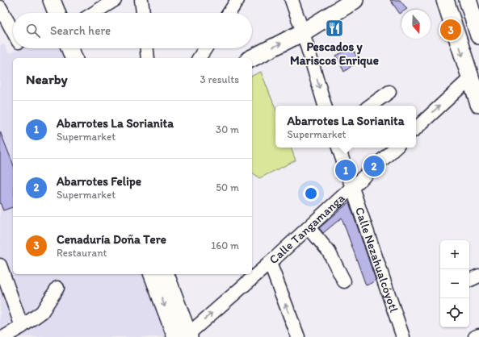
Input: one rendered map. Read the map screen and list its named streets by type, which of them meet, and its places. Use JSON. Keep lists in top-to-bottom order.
{
  "streets": {
    "street": ["Calle Tangamanga", "Calle Nezahualcóyotl"]
  },
  "crossings": [
    ["Calle Tangamanga", "Calle Nezahualcóyotl"]
  ],
  "one_way": ["Calle Tangamanga"],
  "places": {
    "restaurant": ["Pescados y Mariscos Enrique"]
  },
  "north": "bottom",
  "page": {
    "search": "Search here",
    "pins": ["3", "2", "1"],
    "heading": ["Nearby", "3 results"],
    "list": [
      {
        "mark": "1",
        "name": "Abarrotes La Sorianita",
        "note": "Supermarket",
        "value": "30 m"
      },
      {
        "mark": "2",
        "name": "Abarrotes Felipe",
        "note": "Supermarket",
        "value": "50 m"
      },
      {
        "mark": "3",
        "name": "Cenaduría Doña Tere",
        "note": "Restaurant",
        "value": "160 m"
      }
    ],
    "popup": ["Abarrotes La Sorianita", "Supermarket"],
    "map_buttons": ["+", "−"]
  }
}
